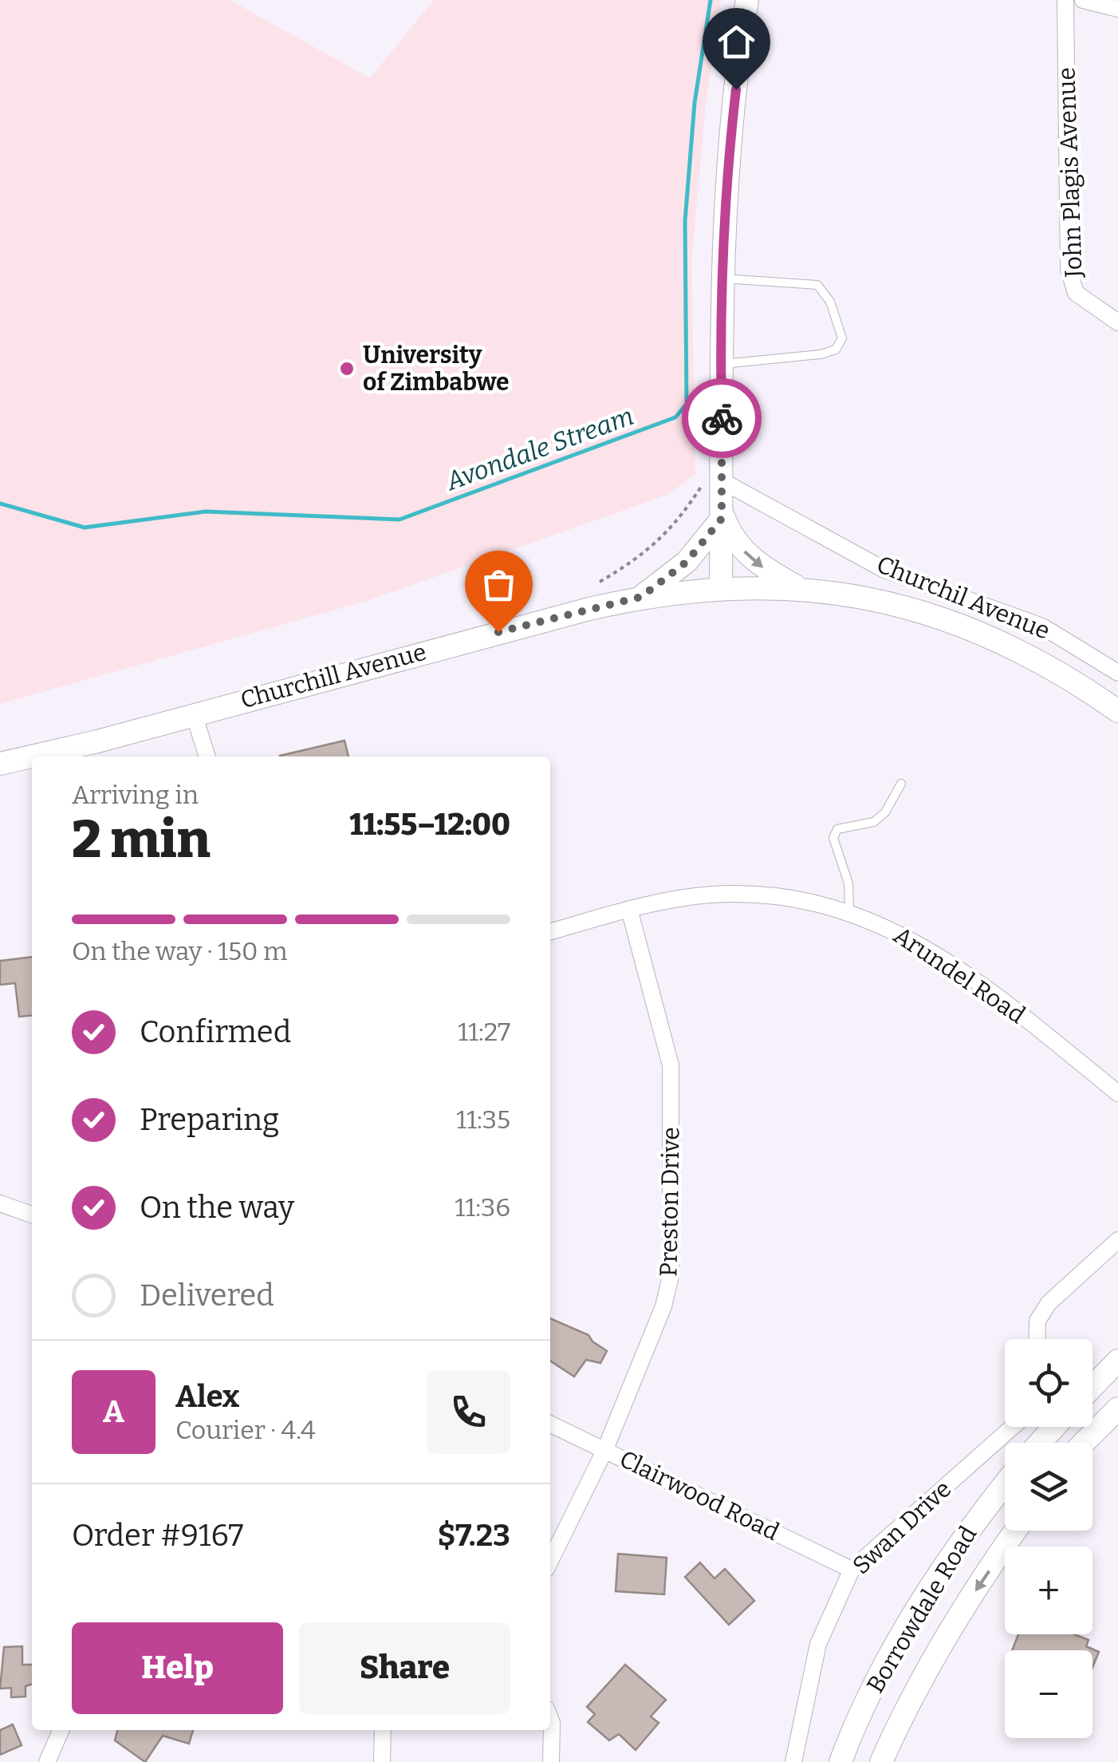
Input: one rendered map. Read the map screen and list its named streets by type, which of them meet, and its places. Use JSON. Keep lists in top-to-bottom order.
{
  "streets": {
    "main road": ["Churchill Avenue", "Borrowdale Road"],
    "street": [
      "John Plagis Avenue",
      "Churchil Avenue",
      "Arundel Road",
      "Preston Drive",
      "Clairwood Road",
      "Swan Drive"
    ]
  },
  "crossings": [
    ["Arundel Road", "Preston Drive"],
    ["Preston Drive", "Clairwood Road"],
    ["Clairwood Road", "Swan Drive"]
  ],
  "water": ["Avondale Stream"],
  "places": ["University of Zimbabwe"],
  "page": {
    "heading": ["2 min", "Arriving in", "11:55–12:00"],
    "panel": [
      "Alex",
      "Courier · 4.4",
      "Order #9167",
      "$7.23"
    ],
    "bar": "On the way · 150 m",
    "list": [
      ["Confirmed", "11:27"],
      ["Preparing", "11:35"],
      ["On the way", "11:36"],
      "Delivered"
    ],
    "map_buttons": ["+", "−"],
    "round": "A",
    "buttons": ["Help", "Share"]
  }
}
